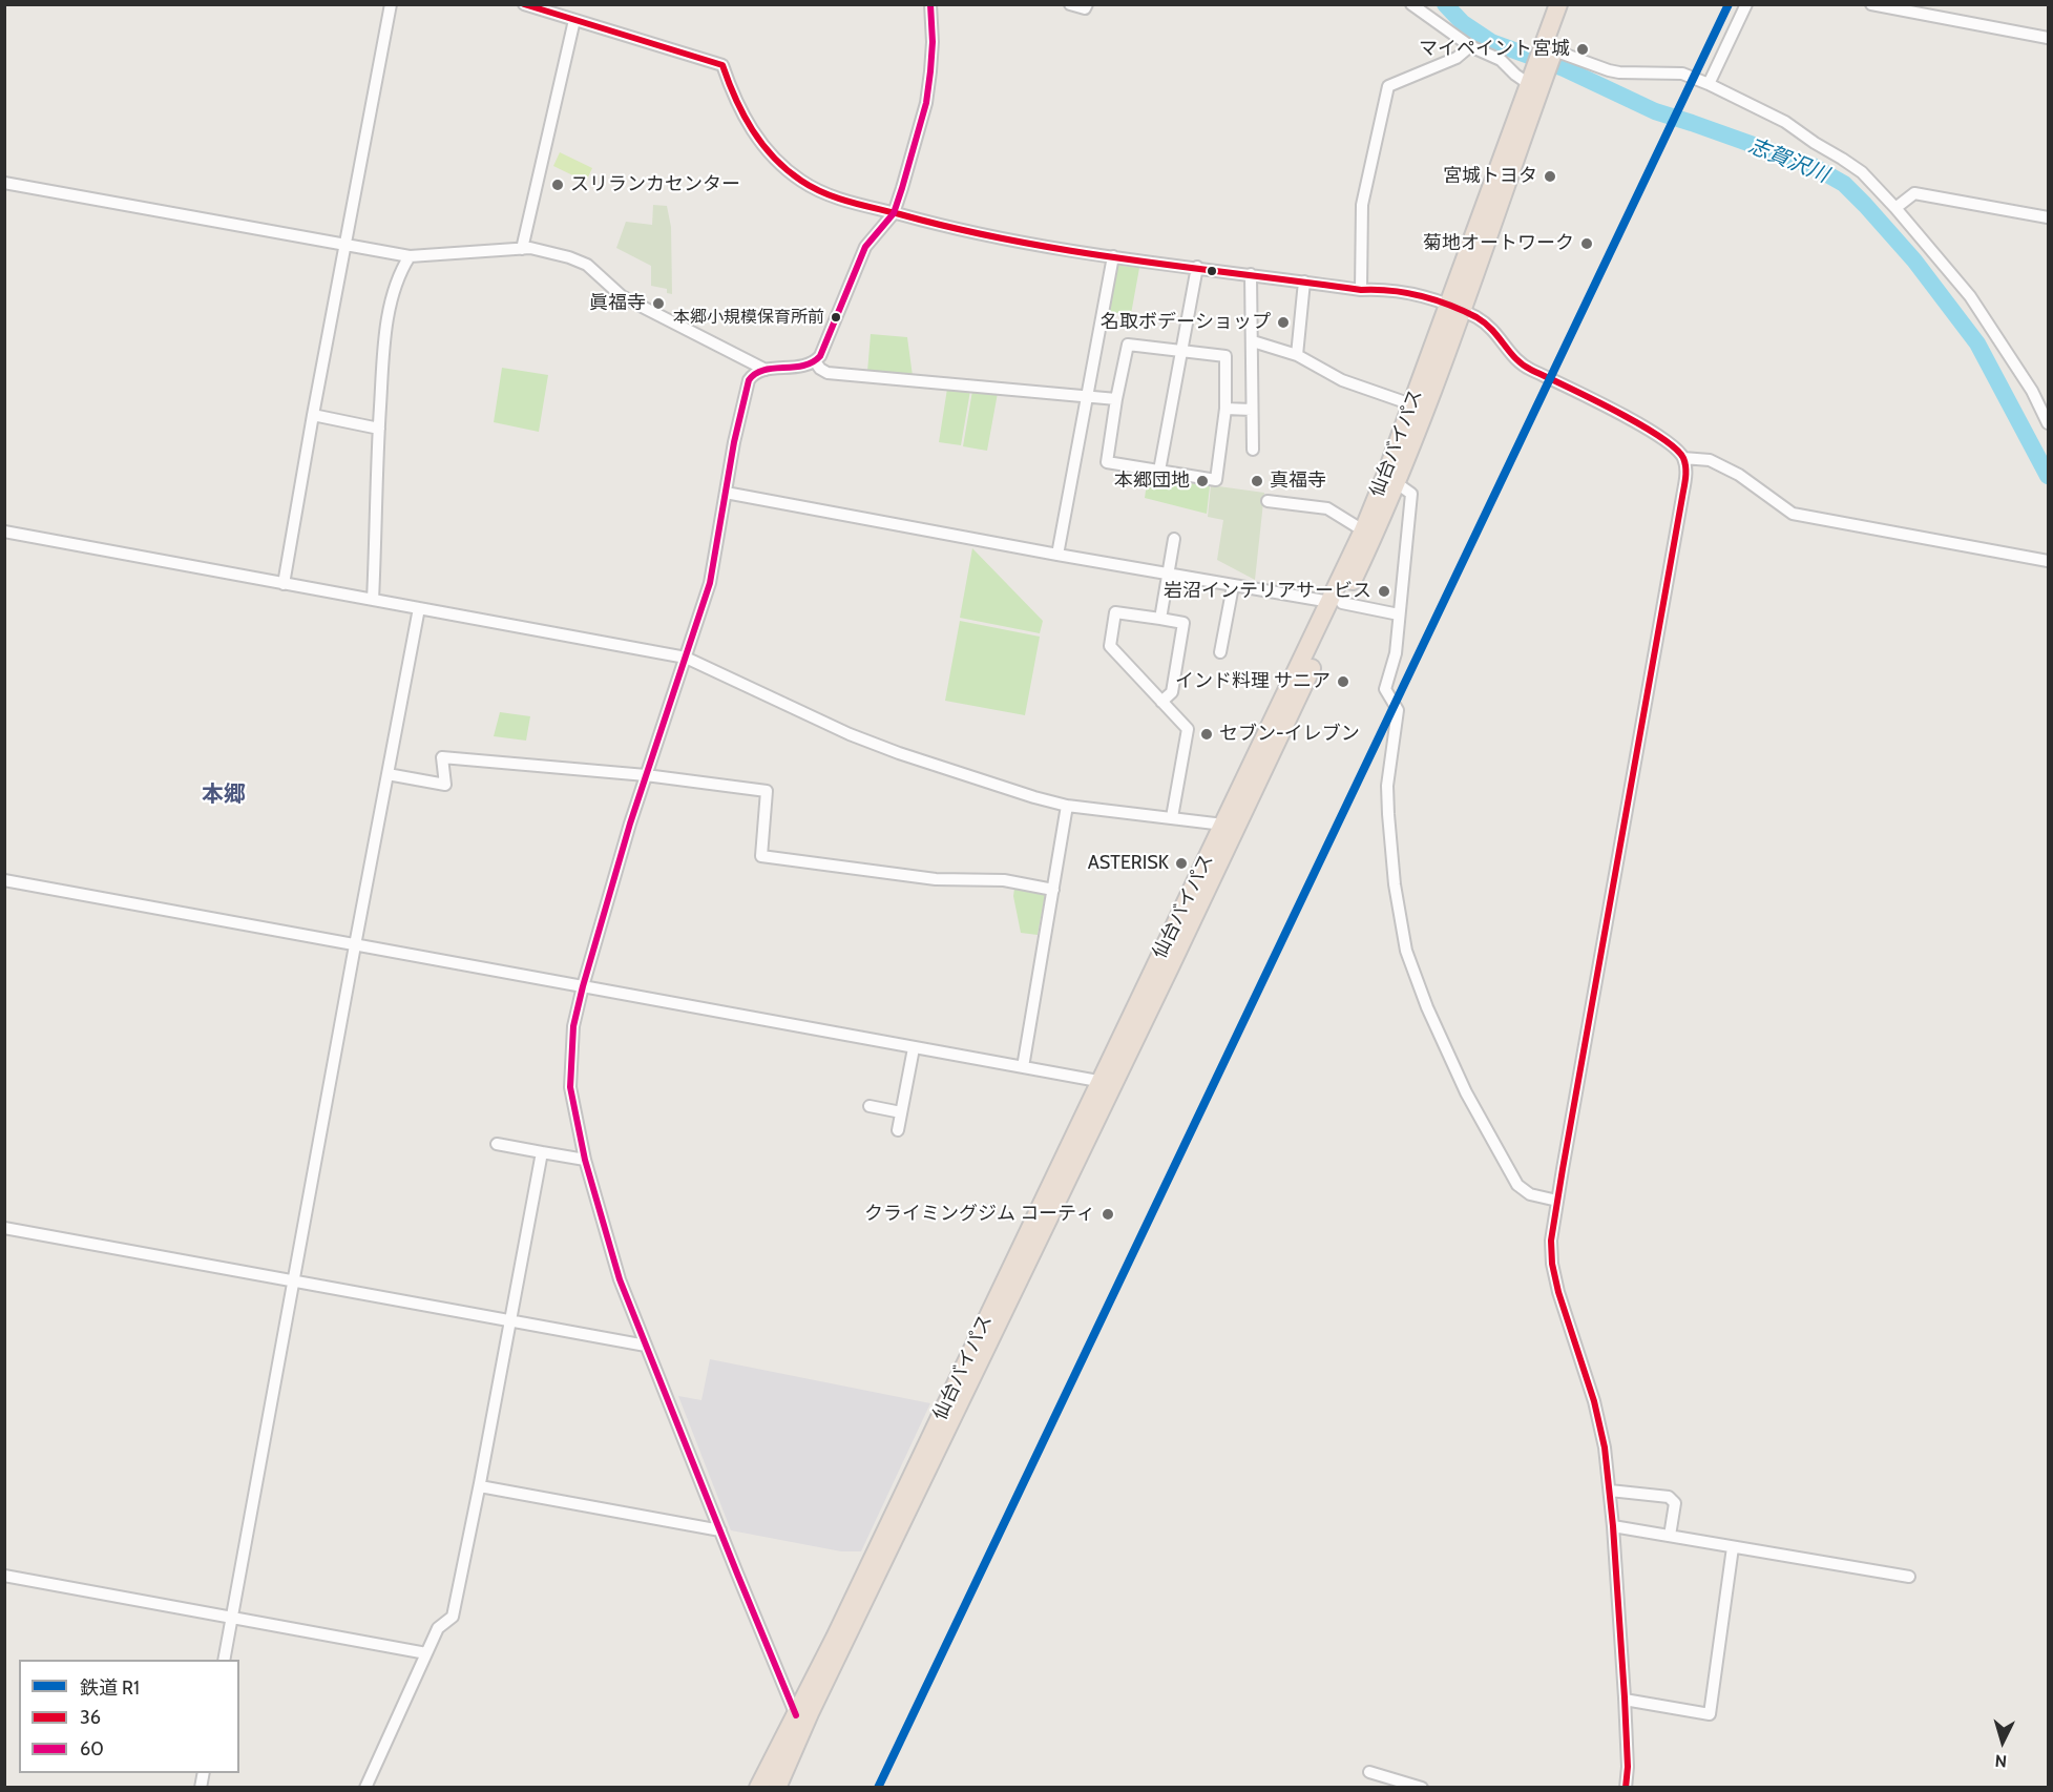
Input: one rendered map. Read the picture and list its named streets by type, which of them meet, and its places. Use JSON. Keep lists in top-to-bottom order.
{
  "streets": {
    "highway": ["仙台バイパス"]
  },
  "districts": ["本郷"],
  "water": ["志賀沢川"],
  "places": [
    "マイペイント宮城",
    "宮城トヨタ",
    "スリランカセンター",
    "菊地オートワーク",
    "眞福寺",
    "本郷小規模保育所前",
    "名取ボデーショップ",
    "本郷団地",
    "真福寺",
    "岩沼インテリアサービス",
    "インド料理 サニア",
    "セブン-イレブン",
    "ASTERISK",
    "クライミングジム コーティ"
  ],
  "lines": ["rail line R1", "transit line 36", "transit line 60"],
  "legend": ["鉄道 R1", "36", "60"],
  "north": "bottom"
}
